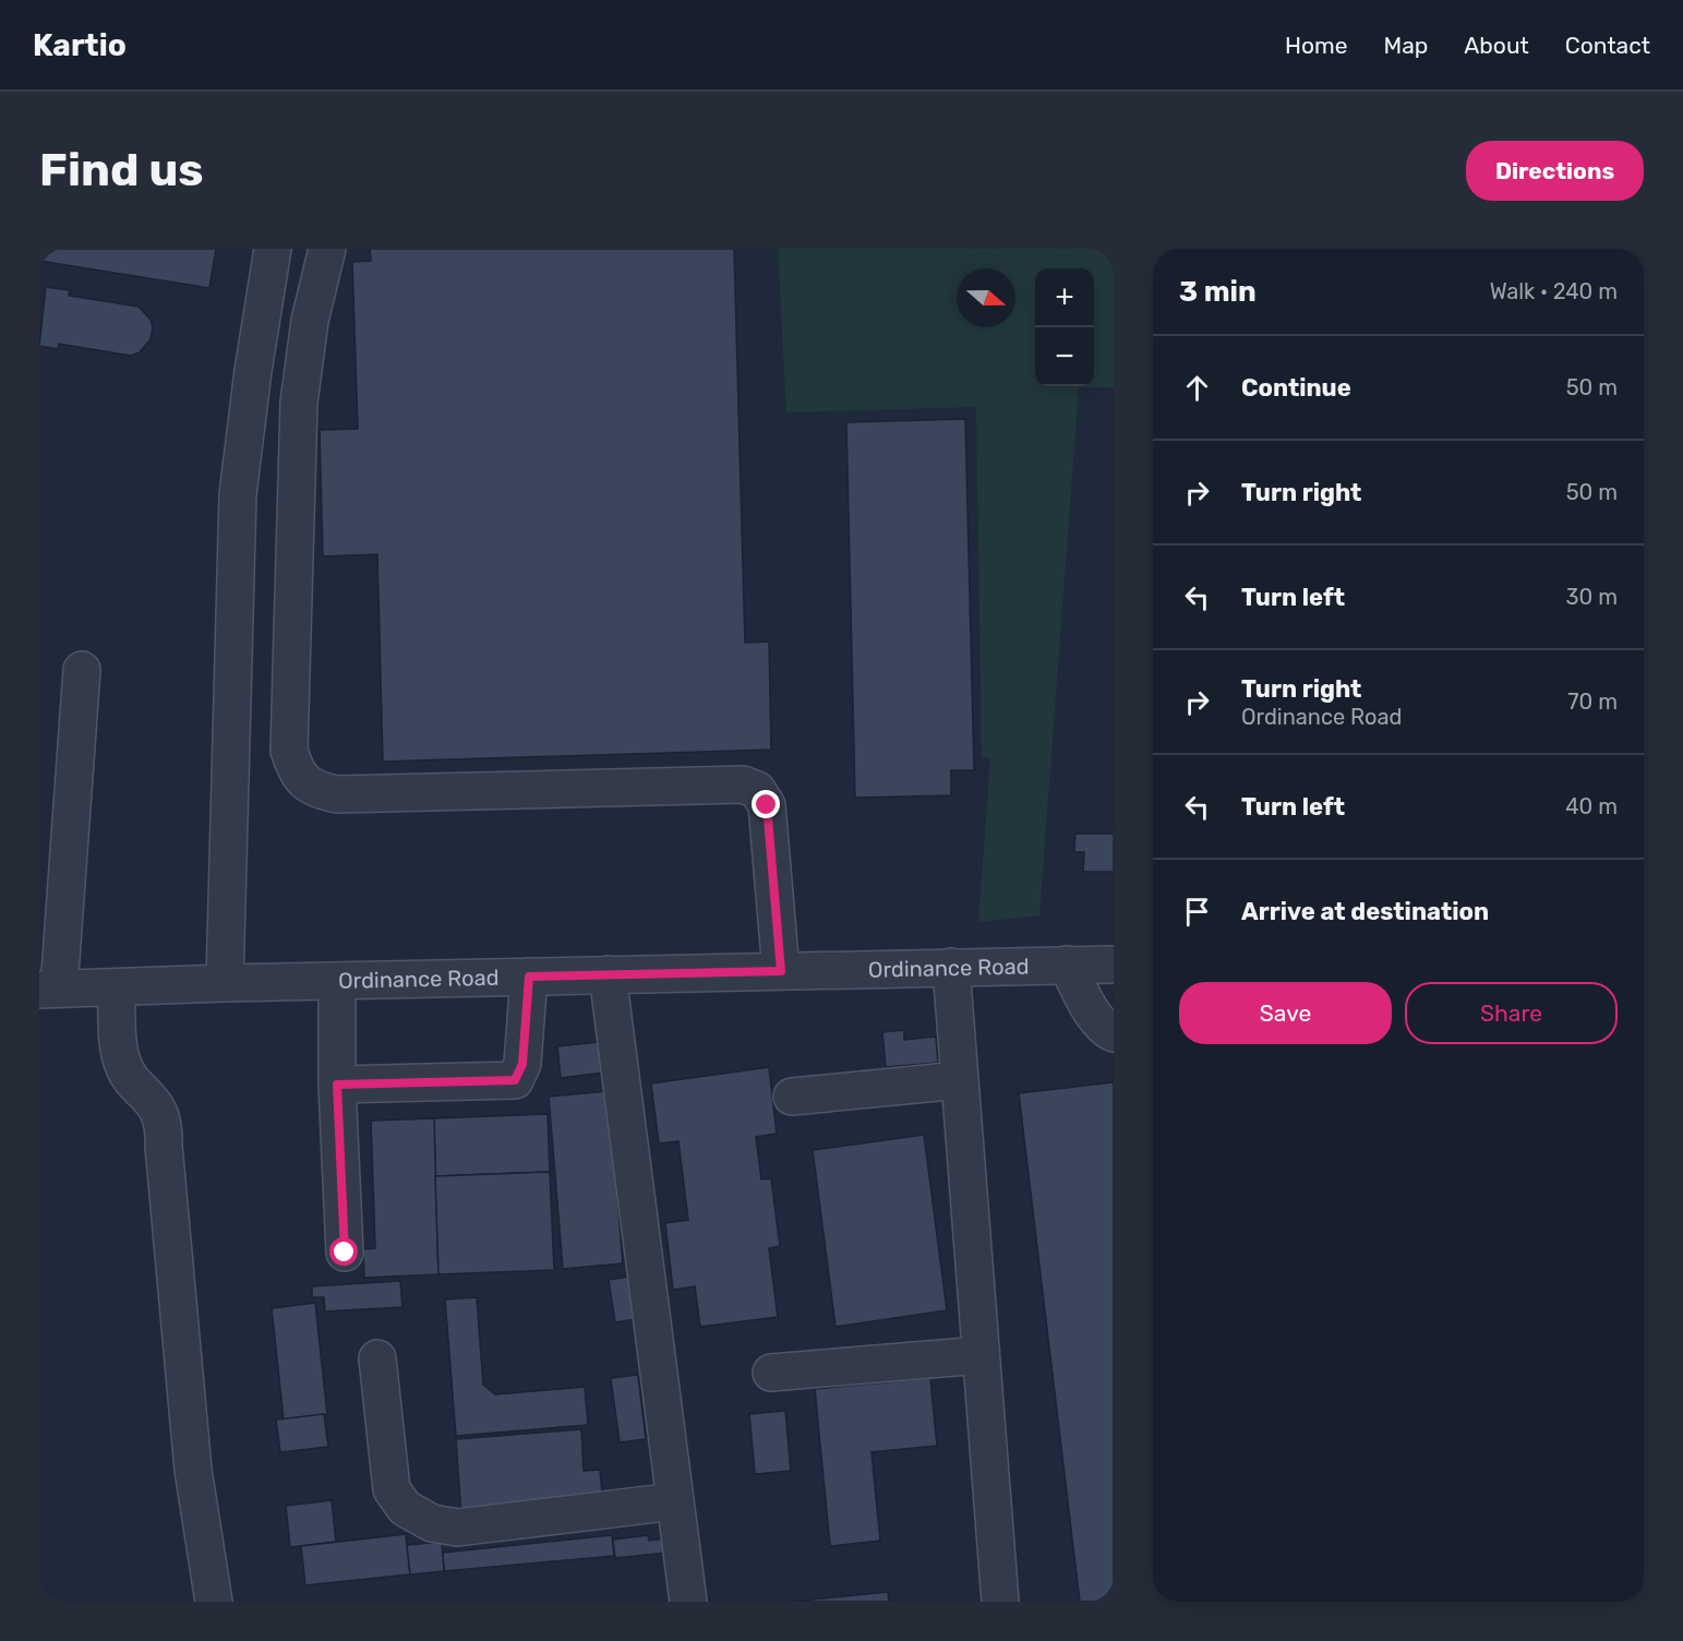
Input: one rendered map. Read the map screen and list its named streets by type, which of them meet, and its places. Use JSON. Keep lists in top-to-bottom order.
{
  "streets": {
    "street": ["Ordinance Road"]
  },
  "north": "right",
  "page": {
    "header": "Kartio",
    "nav": [
      "Home",
      "Map",
      "About",
      "Contact"
    ],
    "buttons": [
      "Directions",
      ["Save", "Share"]
    ],
    "title": "Find us",
    "heading": ["3 min", "Walk · 240 m"],
    "map_buttons": ["+", "−"],
    "list": [
      ["Continue", "50 m"],
      ["Turn right", "50 m"],
      ["Turn left", "30 m"],
      ["Turn right", "Ordinance Road", "70 m"],
      ["Turn left", "40 m"],
      "Arrive at destination"
    ]
  }
}
